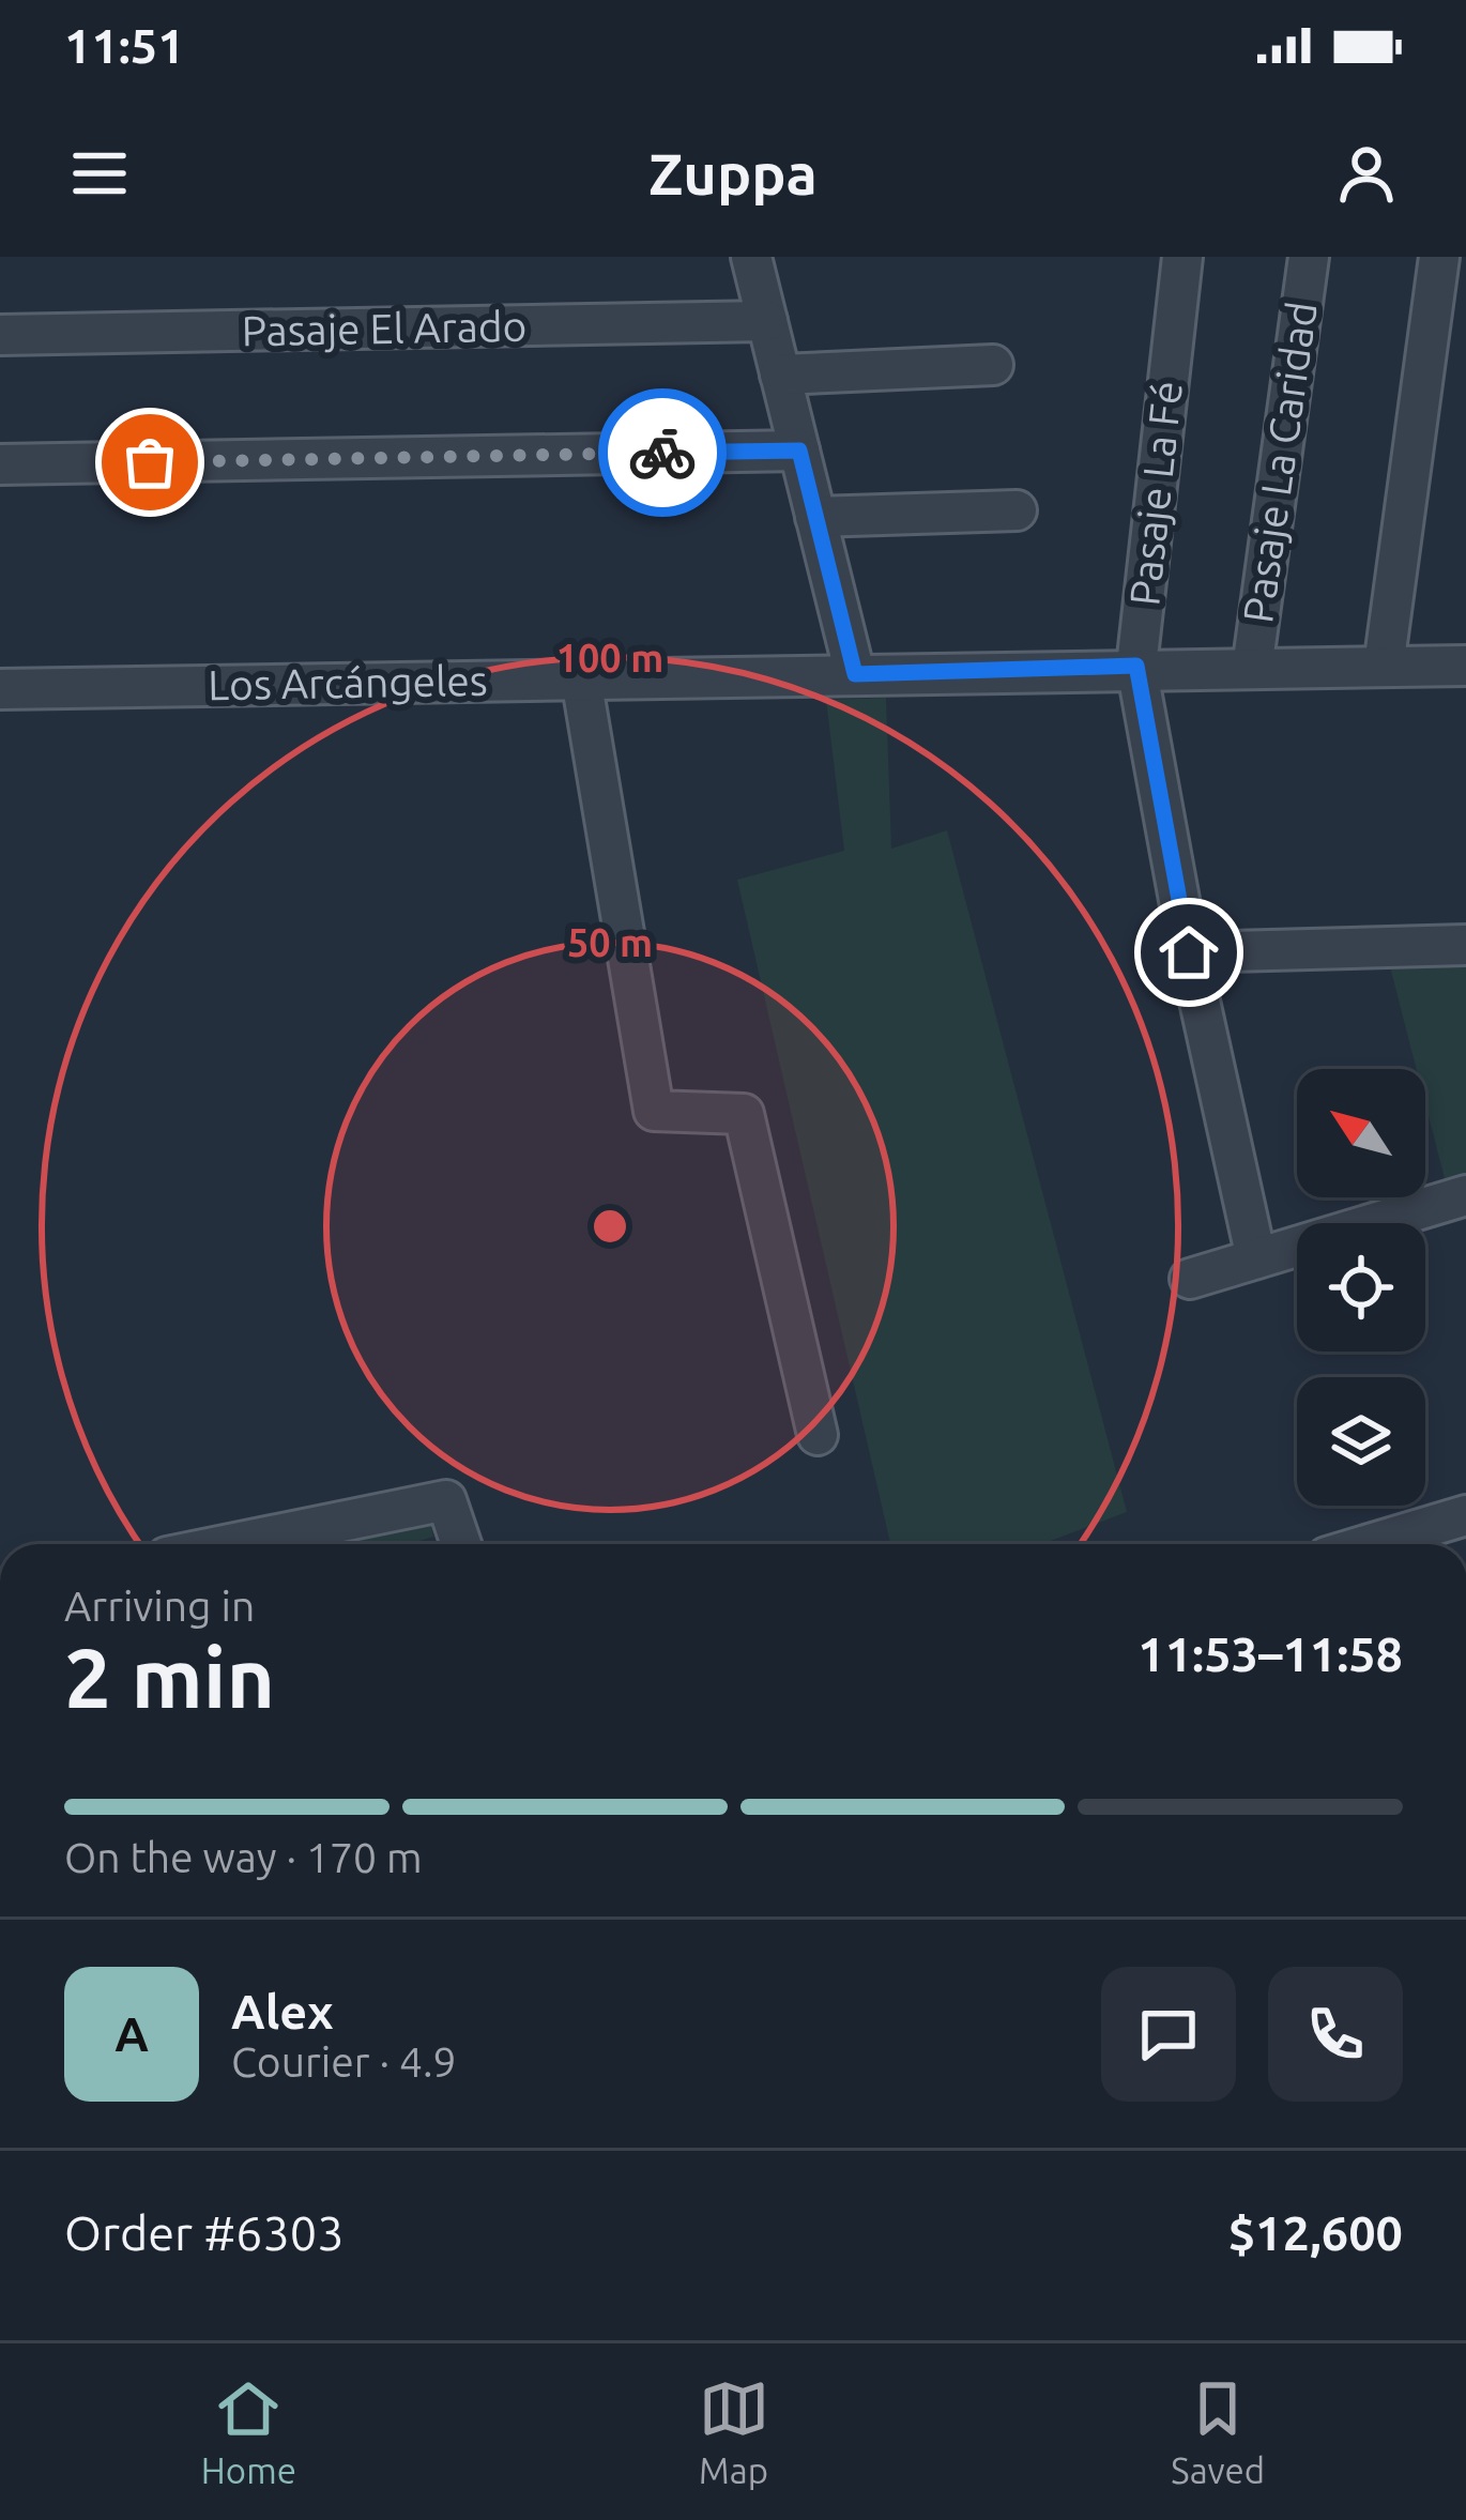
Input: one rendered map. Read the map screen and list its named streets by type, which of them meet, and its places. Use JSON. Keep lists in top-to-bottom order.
{
  "streets": {
    "street": [
      "Pasaje El Arado",
      "Pasaje La Caridad",
      "Pasaje La Fé",
      "Los Arcángeles"
    ]
  },
  "crossings": [
    ["Pasaje La Caridad", "Los Arcángeles"],
    ["Pasaje La Fé", "Los Arcángeles"]
  ],
  "north": "top left",
  "page": {
    "status": "11:51",
    "header": "Zuppa",
    "heading": ["2 min", "Arriving in", "11:53–11:58"],
    "panel": [
      "Alex",
      "Courier · 4.9",
      "Order #6303",
      "$12,600"
    ],
    "bar": "On the way · 170 m",
    "round": "A",
    "tabs": ["Home", "Map", "Saved"]
  },
  "rings": ["100 m", "50 m"]
}
